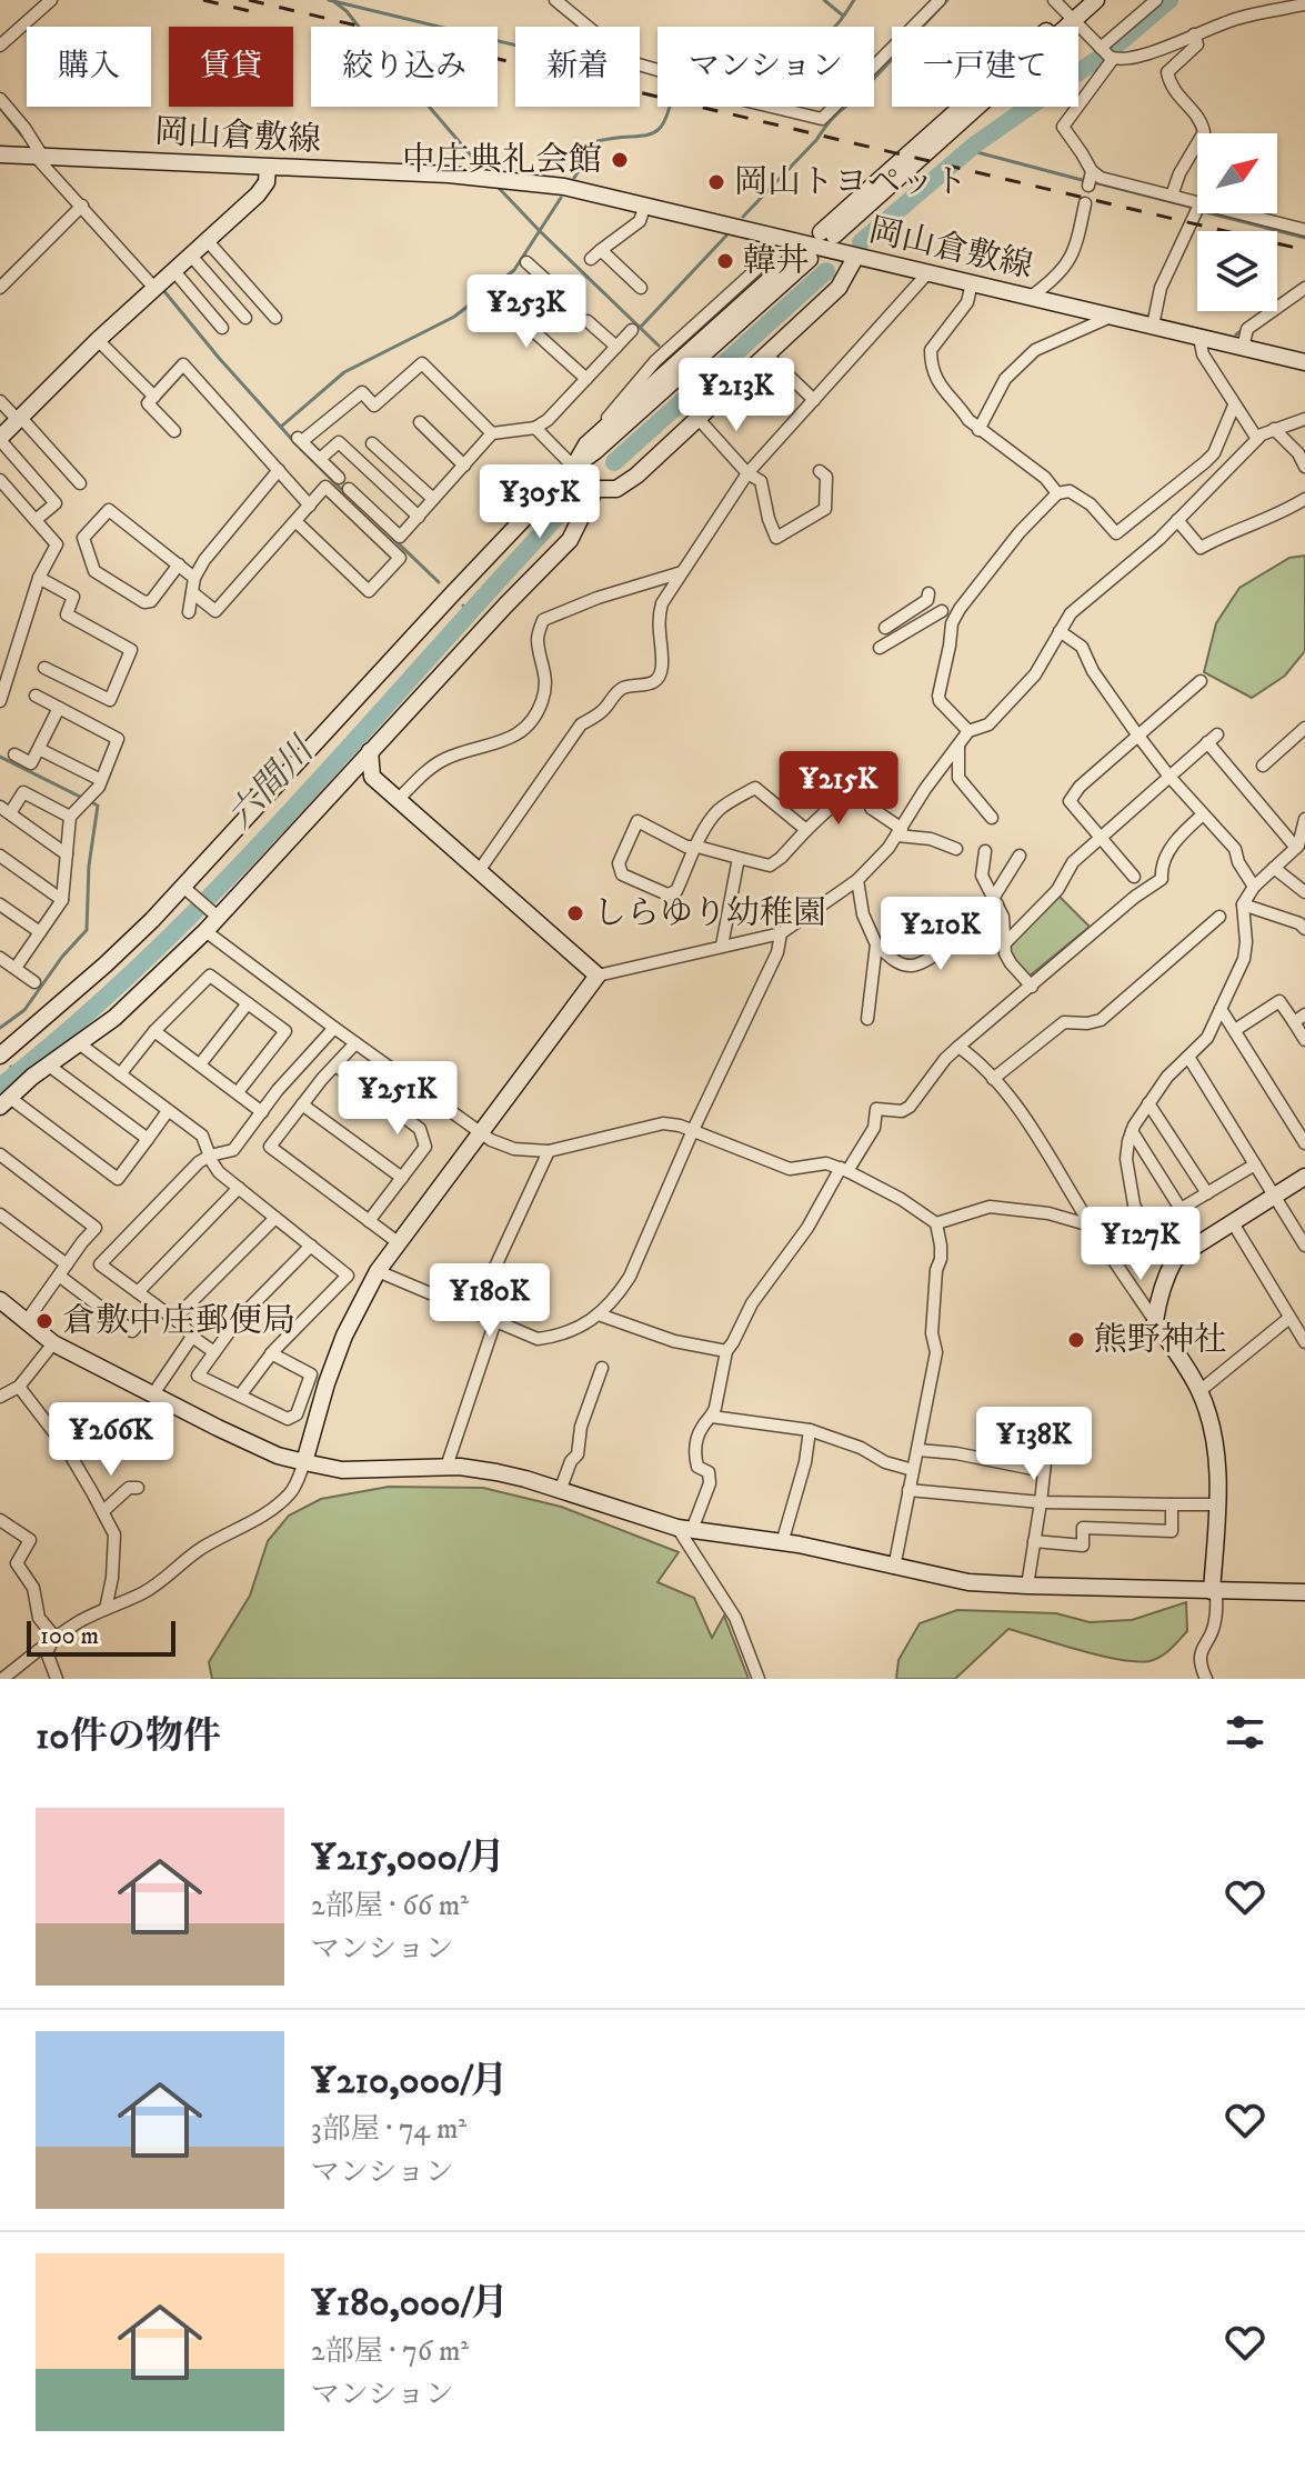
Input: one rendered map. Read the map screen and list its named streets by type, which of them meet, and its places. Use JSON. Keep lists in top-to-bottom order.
{
  "streets": {
    "street": ["岡山倉敷線"]
  },
  "water": ["六間川"],
  "places": [
    "中庄典礼会館",
    "岡山トヨペット",
    "韓丼",
    "しらゆり幼稚園",
    "倉敷中庄郵便局",
    "熊野神社"
  ],
  "scale_bar": "100 m",
  "north": "top right",
  "page": {
    "chip": [
      "購入",
      "賃貸",
      "絞り込み",
      "新着",
      "マンション",
      "一戸建て"
    ],
    "price": [
      "¥253K",
      "¥213K",
      "¥305K",
      "¥215K",
      "¥210K",
      "¥251K",
      "¥127K",
      "¥180K",
      "¥266K",
      "¥138K"
    ],
    "scale": "100 m",
    "heading": "10件の物件",
    "list": [
      {
        "name": "¥215,000/月",
        "note": "2部屋 · 66 m² · マンション"
      },
      {
        "name": "¥210,000/月",
        "note": "3部屋 · 74 m² · マンション"
      },
      {
        "name": "¥180,000/月",
        "note": "2部屋 · 76 m² · マンション"
      }
    ]
  }
}
